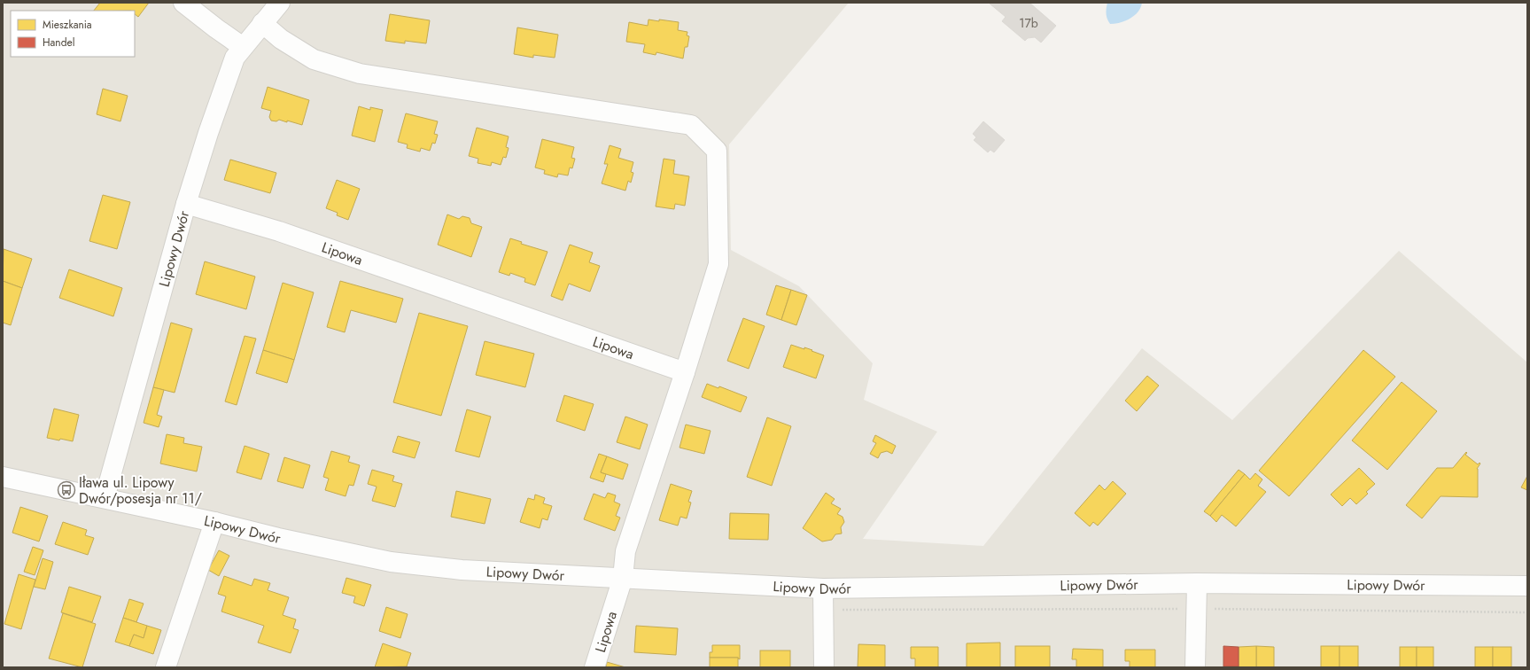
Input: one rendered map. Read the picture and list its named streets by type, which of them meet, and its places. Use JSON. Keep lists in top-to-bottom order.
{
  "streets": {
    "street": ["Lipowy Dwór", "Lipowa"]
  },
  "crossings": [
    ["Lipowy Dwór", "Lipowa"]
  ],
  "places": {
    "bus stop": ["Iława ul. Lipowy Dwór/posesja nr 11/"]
  },
  "house_numbers": ["17b"],
  "legend": ["Mieszkania", "Handel"]
}
